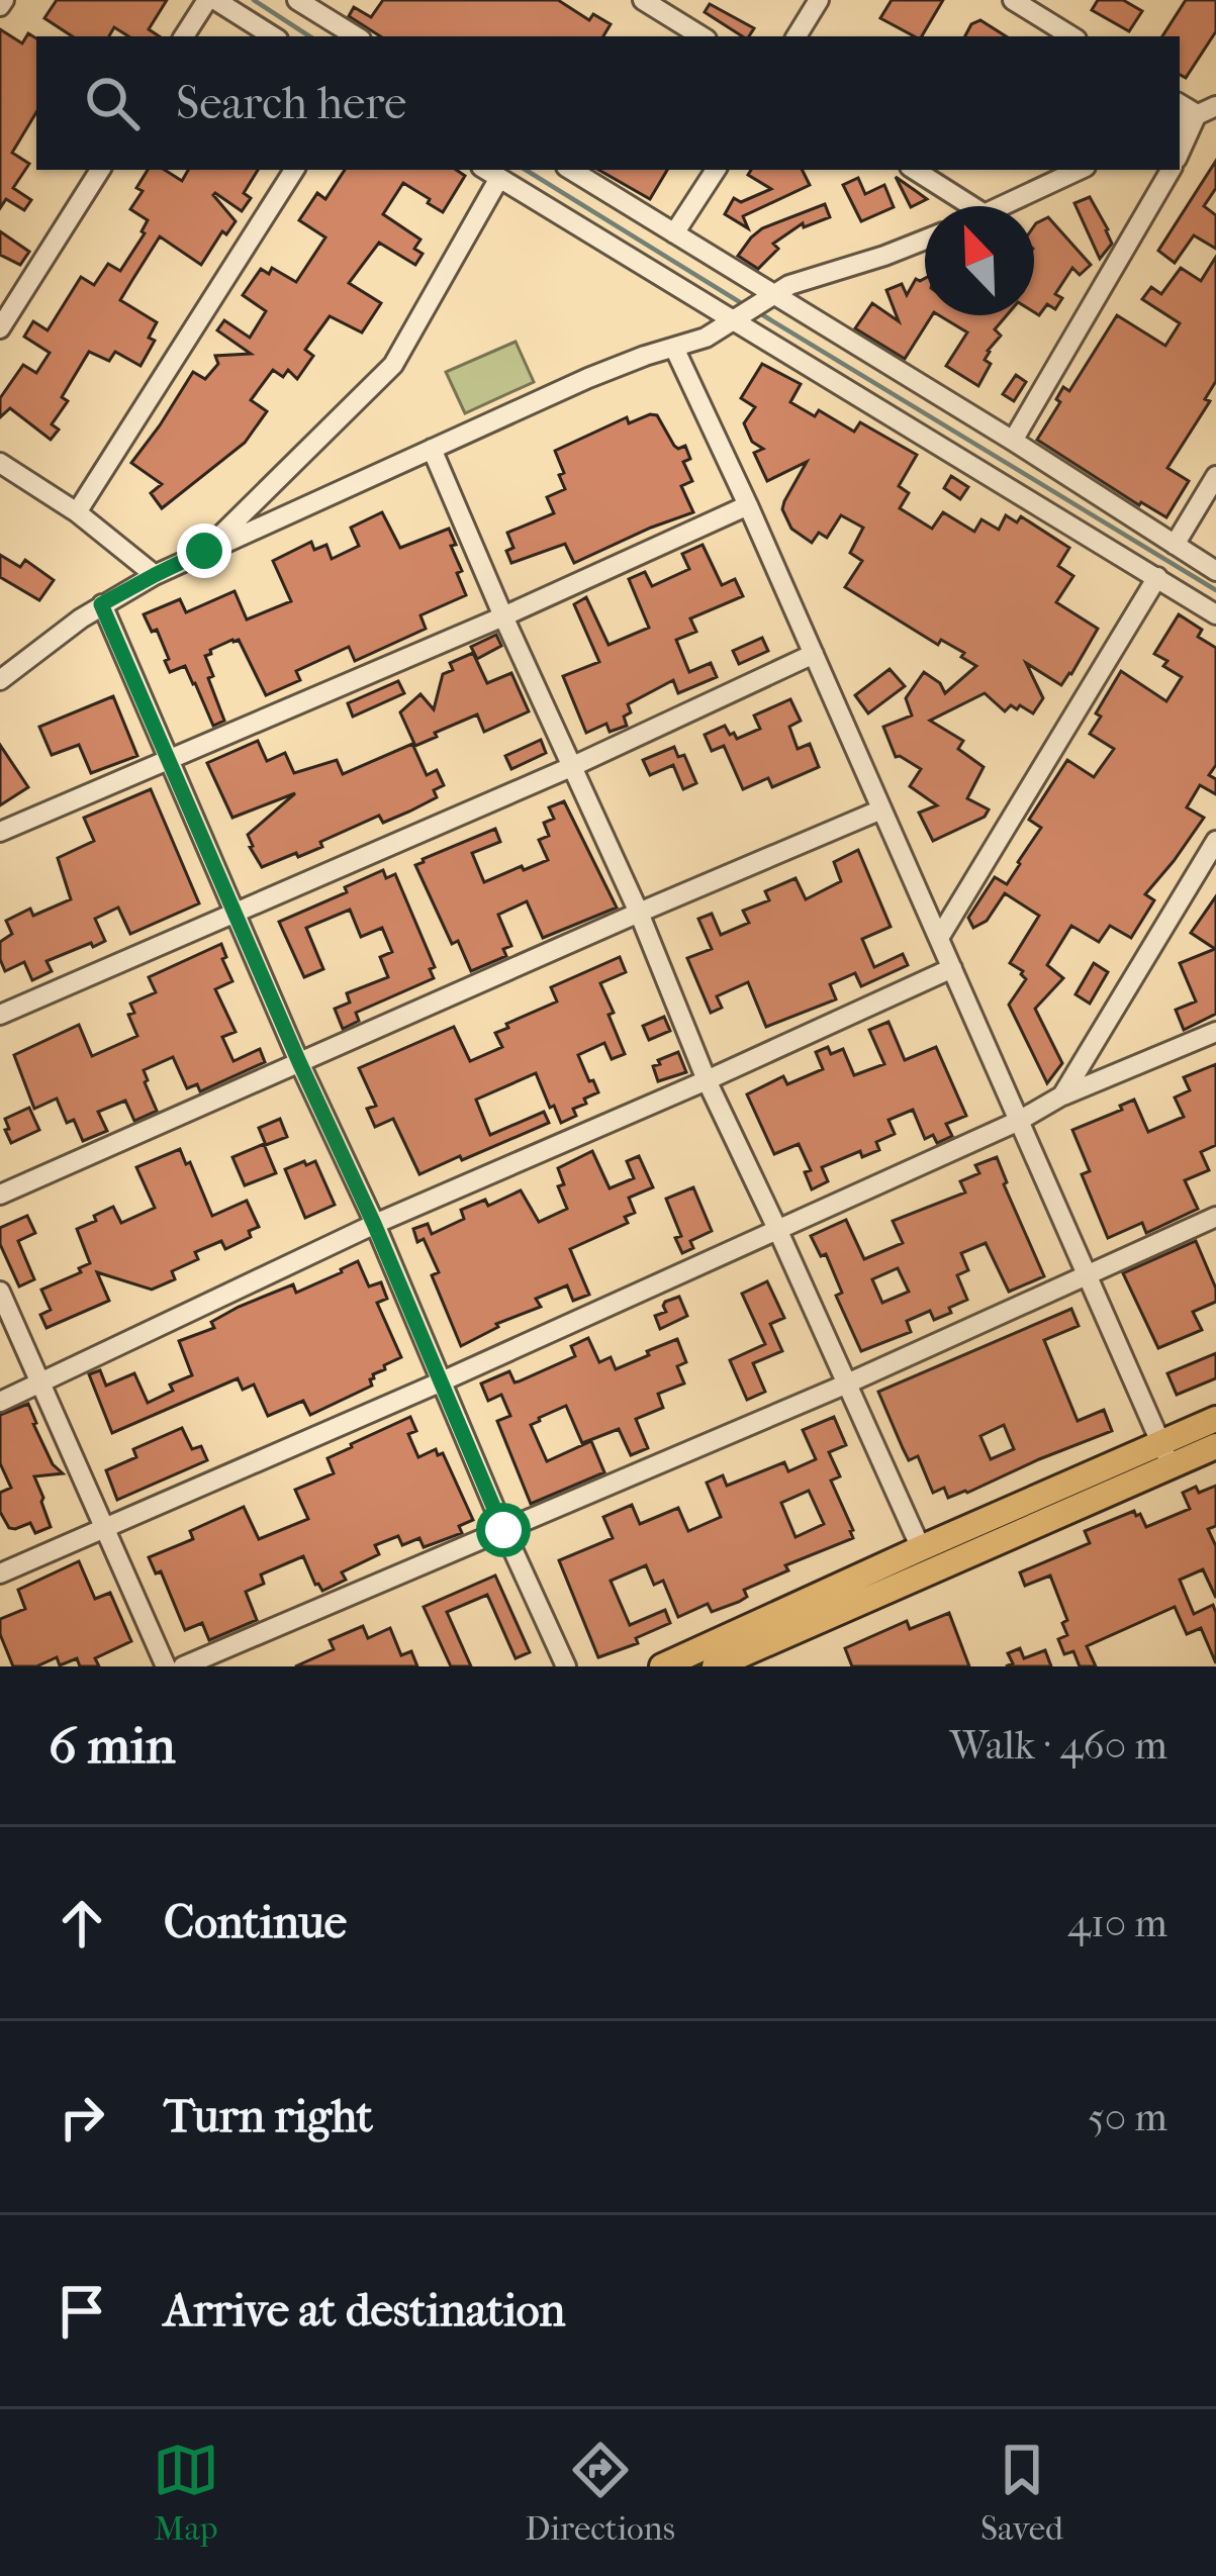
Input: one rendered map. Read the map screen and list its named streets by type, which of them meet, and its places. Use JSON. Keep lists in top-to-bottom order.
{
  "north": "top left",
  "page": {
    "search": "Search here",
    "heading": ["6 min", "Walk · 460 m"],
    "list": [
      ["Continue", "410 m"],
      ["Turn right", "50 m"],
      "Arrive at destination"
    ],
    "nav": ["Map", "Directions", "Saved"]
  }
}
